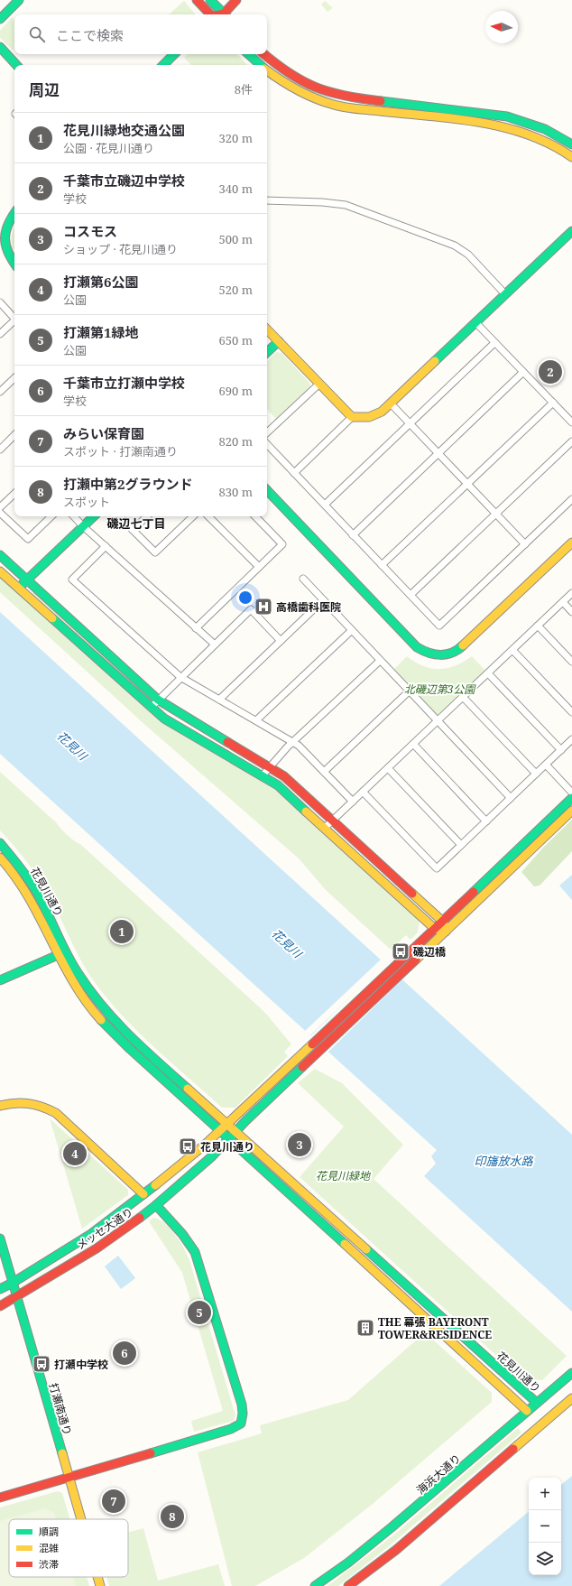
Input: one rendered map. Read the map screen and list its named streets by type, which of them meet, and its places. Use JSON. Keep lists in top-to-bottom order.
{
  "streets": {
    "street": [
      "花見川通り",
      "メッセ大通り",
      "打瀬南通り",
      "海浜大通り"
    ]
  },
  "crossings": [
    ["花見川通り", "メッセ大通り"],
    ["花見川通り", "海浜大通り"],
    ["メッセ大通り", "打瀬南通り"]
  ],
  "districts": ["磯辺七丁目"],
  "water": ["花見川", "印旛放水路"],
  "parks": ["北磯辺第3公園", "花見川緑地"],
  "places": {
    "hospital": ["高橋歯科医院"],
    "bus stop": ["磯辺橋", "花見川通り", "打瀬中学校"],
    "building": ["THE 幕張 BAYFRONT TOWER&RESIDENCE"]
  },
  "legend": ["順調", "混雑", "渋滞"],
  "north": "left",
  "page": {
    "search": "ここで検索",
    "heading": ["周辺", "8件"],
    "list": [
      {
        "mark": "1",
        "name": "花見川緑地交通公園",
        "note": "公園 · 花見川通り",
        "value": "320 m"
      },
      {
        "mark": "2",
        "name": "千葉市立磯辺中学校",
        "note": "学校",
        "value": "340 m"
      },
      {
        "mark": "3",
        "name": "コスモス",
        "note": "ショップ · 花見川通り",
        "value": "500 m"
      },
      {
        "mark": "4",
        "name": "打瀬第6公園",
        "note": "公園",
        "value": "520 m"
      },
      {
        "mark": "5",
        "name": "打瀬第1緑地",
        "note": "公園",
        "value": "650 m"
      },
      {
        "mark": "6",
        "name": "千葉市立打瀬中学校",
        "note": "学校",
        "value": "690 m"
      },
      {
        "mark": "7",
        "name": "みらい保育園",
        "note": "スポット · 打瀬南通り",
        "value": "820 m"
      },
      {
        "mark": "8",
        "name": "打瀬中第2グラウンド",
        "note": "スポット",
        "value": "830 m"
      }
    ],
    "pins": [
      "2",
      "1",
      "3",
      "4",
      "5",
      "6",
      "7",
      "8"
    ],
    "map_buttons": ["+", "−"]
  }
}
